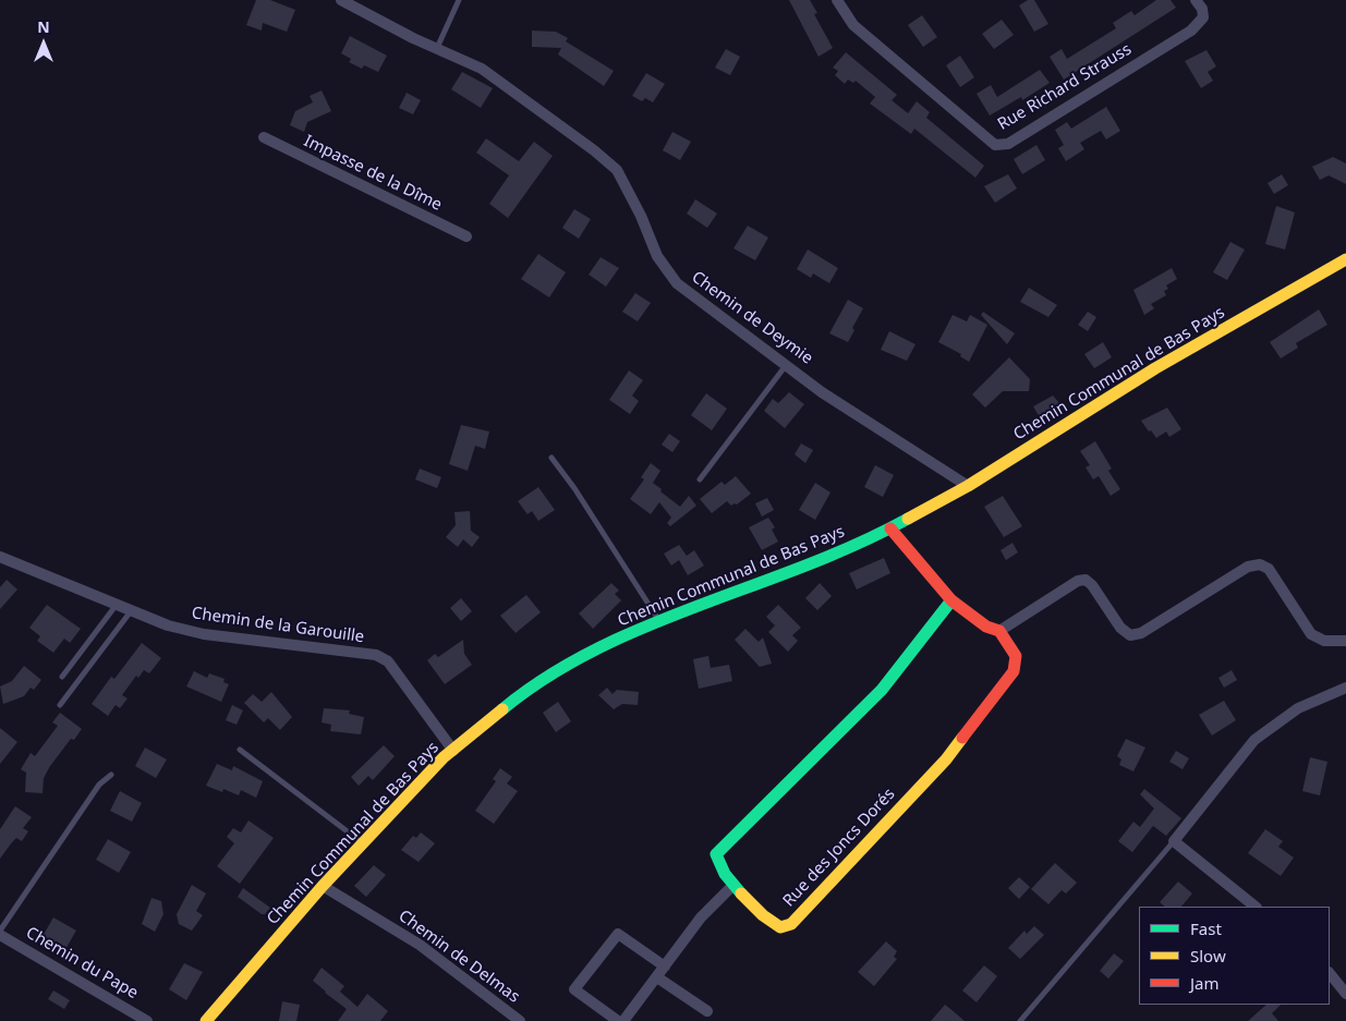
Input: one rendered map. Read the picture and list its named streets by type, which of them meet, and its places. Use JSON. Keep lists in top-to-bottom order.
{
  "streets": {
    "street": [
      "Rue Richard Strauss",
      "Impasse de la Dîme",
      "Chemin de Deymie",
      "Chemin Communal de Bas Pays",
      "Chemin de la Garouille",
      "Rue des Joncs Dorés",
      "Chemin de Delmas",
      "Chemin du Pape"
    ]
  },
  "crossings": [
    ["Chemin de Deymie", "Chemin Communal de Bas Pays"],
    ["Chemin Communal de Bas Pays", "Chemin de la Garouille"],
    ["Chemin Communal de Bas Pays", "Rue des Joncs Dorés"],
    ["Chemin Communal de Bas Pays", "Chemin de Delmas"]
  ],
  "legend": ["Fast", "Slow", "Jam"],
  "north": "top"
}
